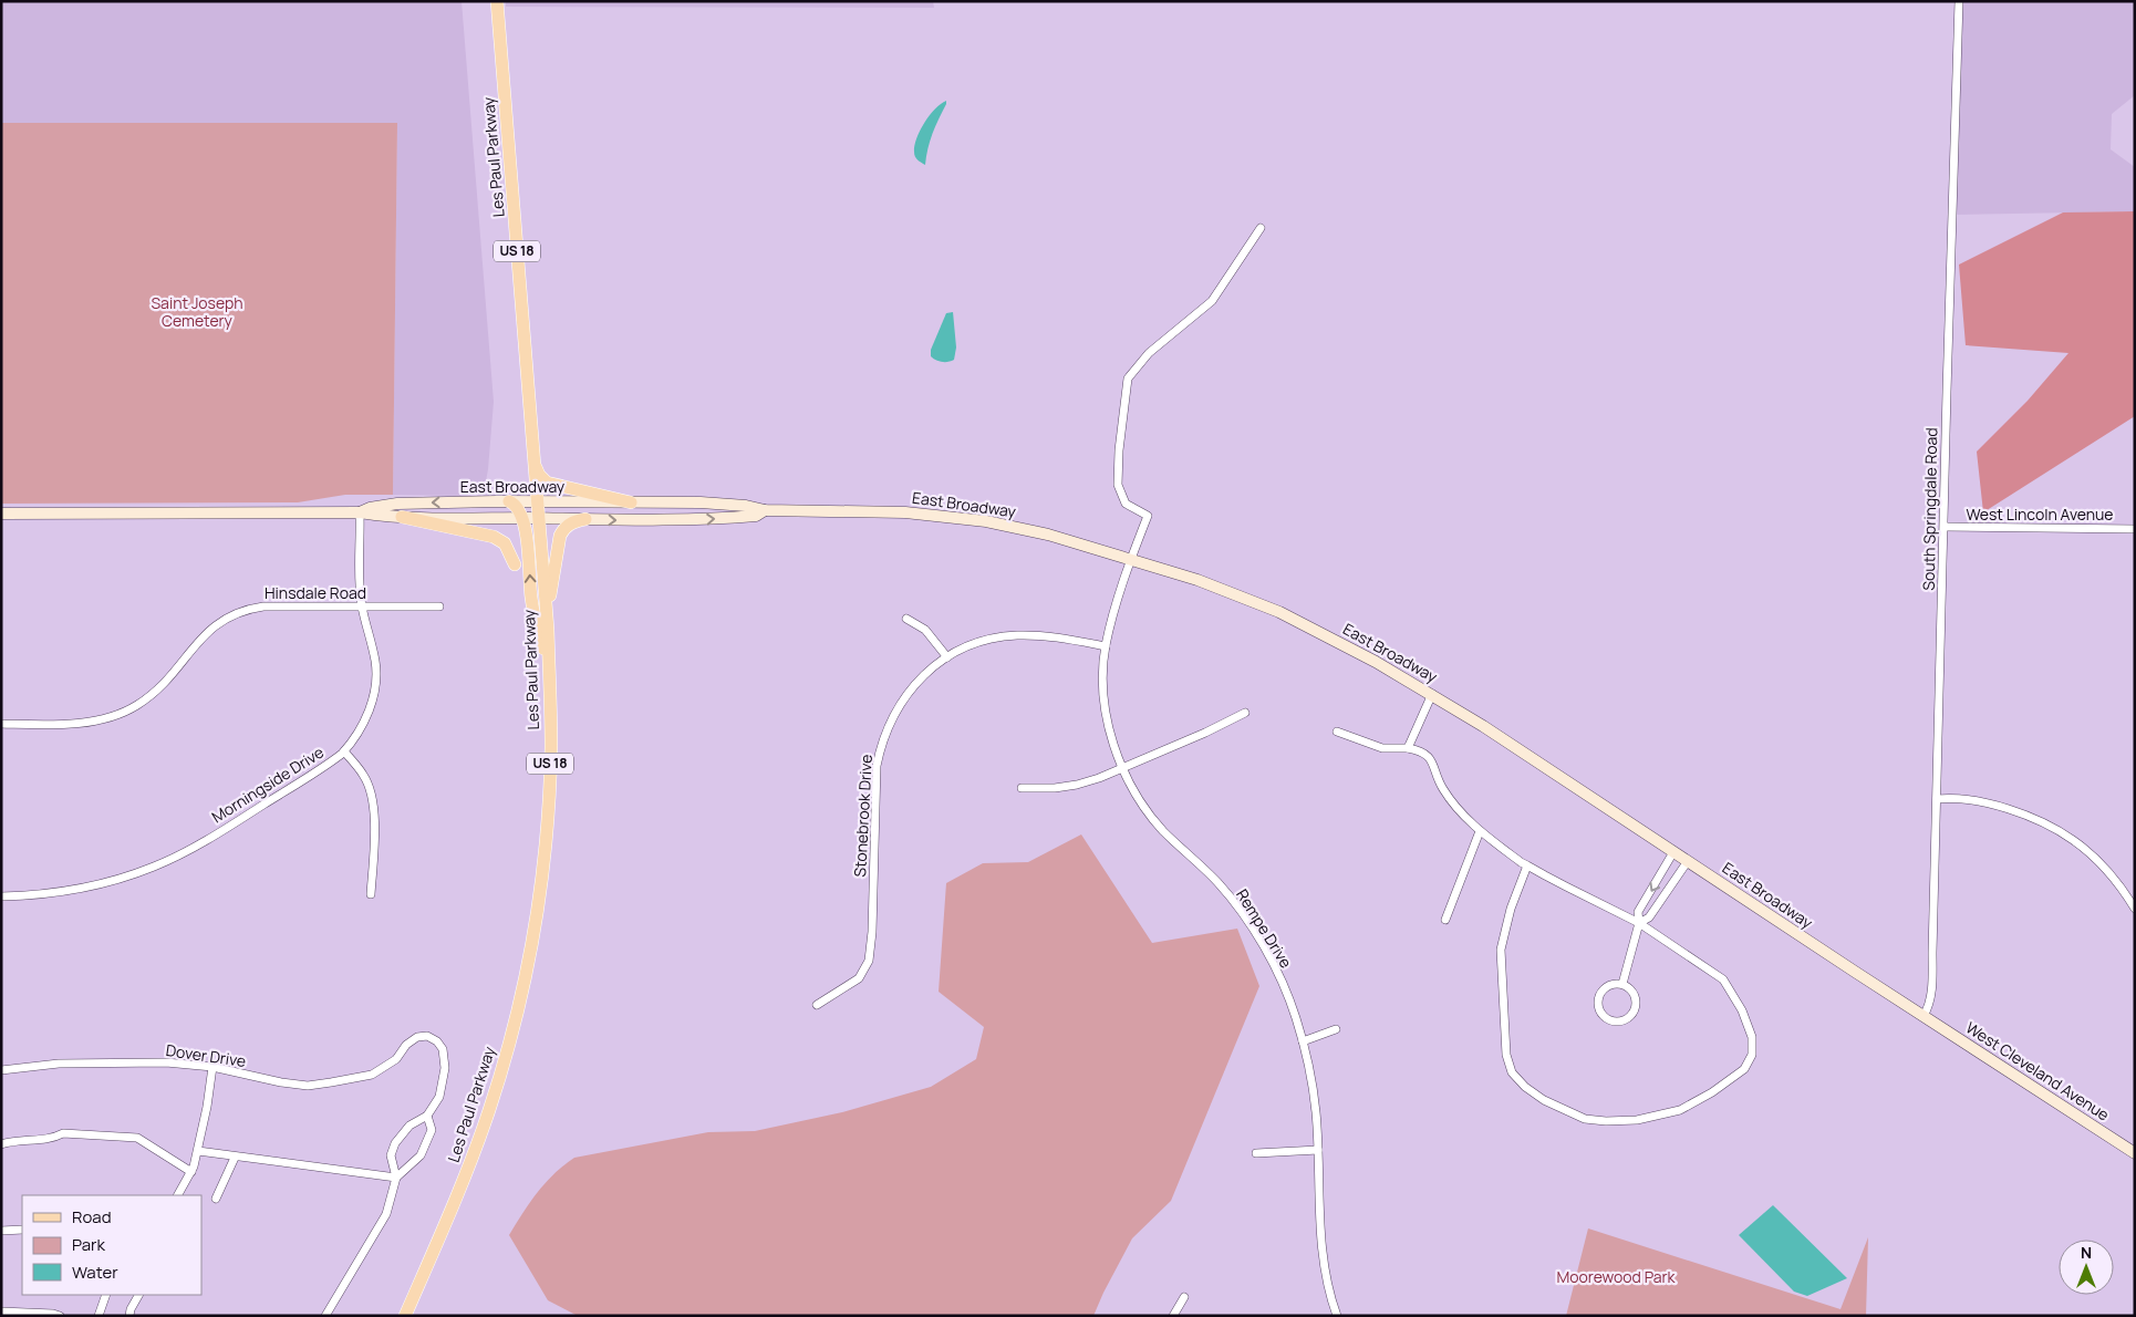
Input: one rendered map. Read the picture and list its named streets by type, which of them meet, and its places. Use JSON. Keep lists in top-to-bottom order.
{
  "streets": {
    "main road": [
      "Les Paul Parkway",
      "US 18",
      "East Broadway",
      "West Cleveland Avenue"
    ],
    "street": [
      "South Springdale Road",
      "West Lincoln Avenue",
      "Hinsdale Road",
      "Morningside Drive",
      "Stonebrook Drive",
      "Rempe Drive",
      "Dover Drive"
    ]
  },
  "crossings": [
    ["Les Paul Parkway", "East Broadway"],
    ["East Broadway", "South Springdale Road"],
    ["East Broadway", "Morningside Drive"],
    ["East Broadway", "Rempe Drive"],
    ["East Broadway", "West Cleveland Avenue"],
    ["South Springdale Road", "West Lincoln Avenue"],
    ["South Springdale Road", "West Cleveland Avenue"],
    ["Hinsdale Road", "Morningside Drive"],
    ["Stonebrook Drive", "Rempe Drive"]
  ],
  "parks": ["Saint Joseph Cemetery", "Moorewood Park"],
  "legend": ["Road", "Park", "Water"],
  "north": "top"
}
